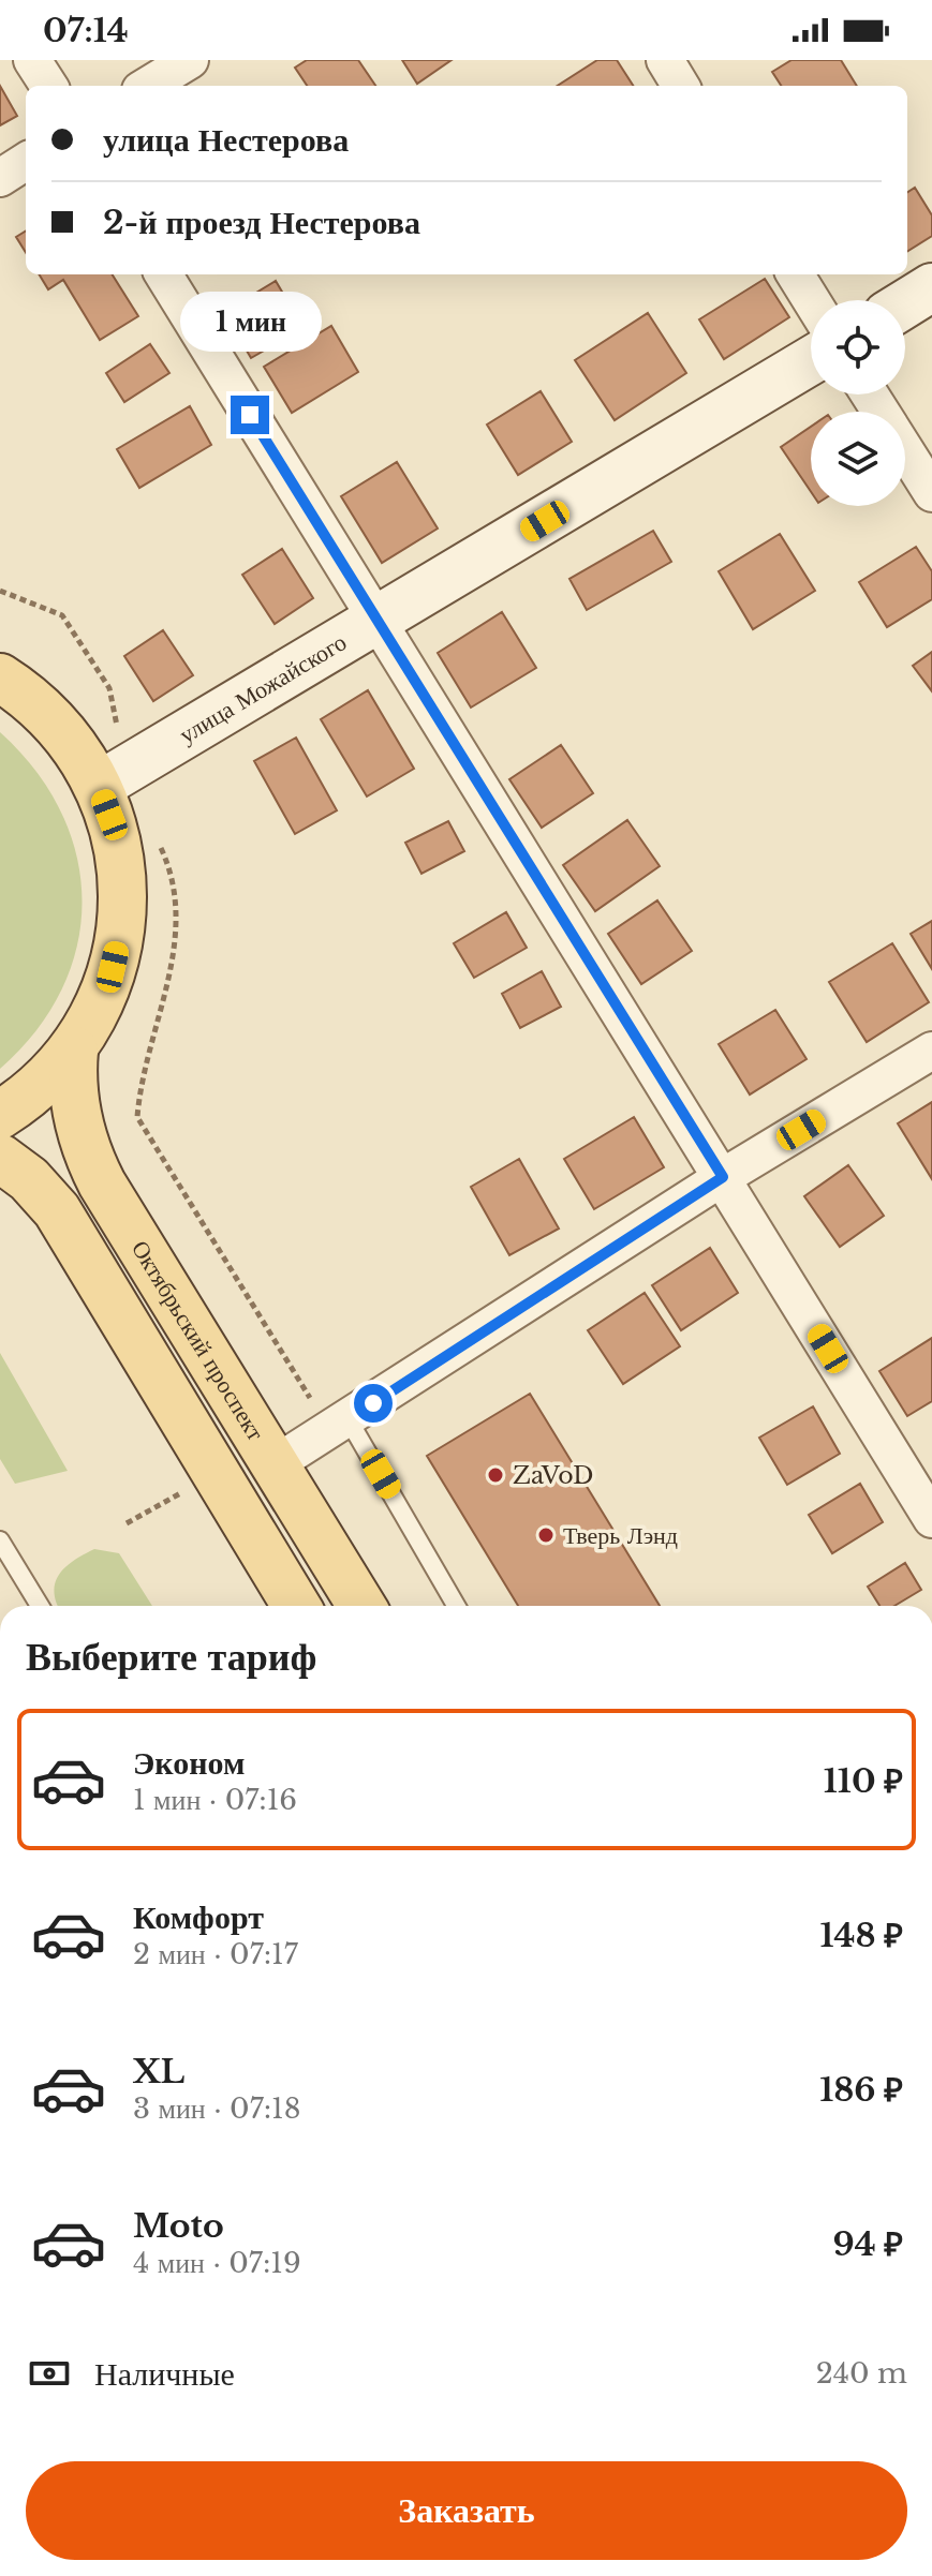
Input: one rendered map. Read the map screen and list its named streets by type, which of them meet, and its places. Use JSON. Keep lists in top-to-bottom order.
{
  "streets": {
    "main road": ["улица Можайского", "Октябрьский проспект"]
  },
  "places": ["ZaVoD", "Тверь Лэнд"],
  "page": {
    "status": "07:14",
    "banner": ["улица Нестерова", "2-й проезд Нестерова"],
    "bubble": "1 мин",
    "heading": "Выберите тариф",
    "list": [
      {
        "name": "Эконом",
        "note": "1 мин · 07:16",
        "value": "110 ₽"
      },
      {
        "name": "Комфорт",
        "note": "2 мин · 07:17",
        "value": "148 ₽"
      },
      {
        "name": "XL",
        "note": "3 мин · 07:18",
        "value": "186 ₽"
      },
      {
        "name": "Moto",
        "note": "4 мин · 07:19",
        "value": "94 ₽"
      }
    ],
    "pay": ["Наличные", "240 m"],
    "buttons": "Заказать"
  }
}
